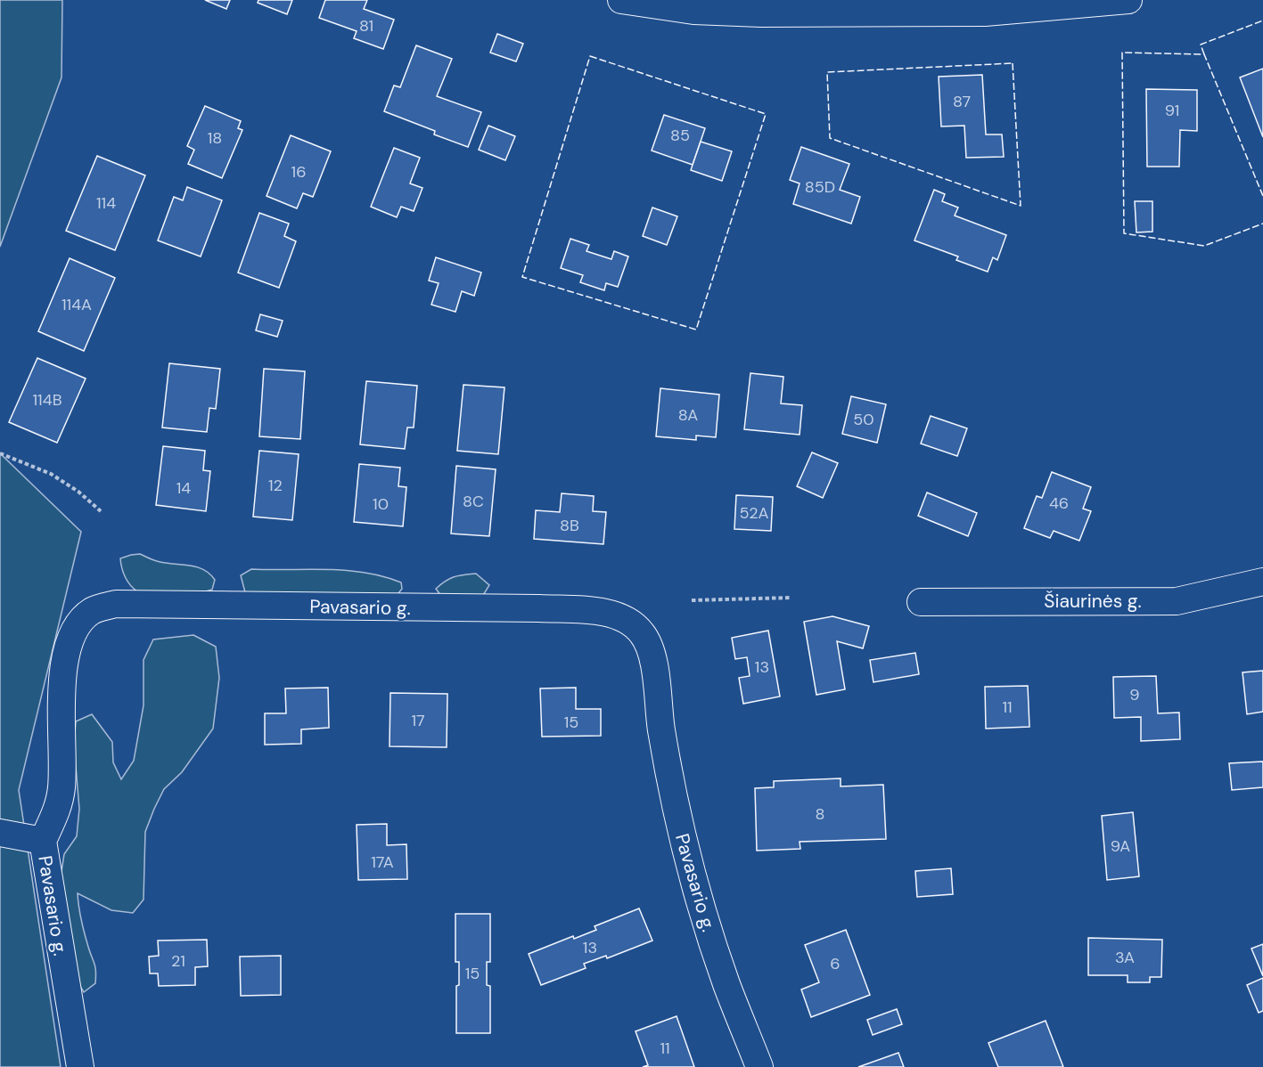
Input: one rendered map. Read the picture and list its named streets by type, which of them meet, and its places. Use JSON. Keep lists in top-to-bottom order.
{
  "streets": {
    "street": ["Šiaurinės g.", "Pavasario g."]
  },
  "house_numbers": [
    "81",
    "87",
    "91",
    "85",
    "18",
    "16",
    "85D",
    "114",
    "114A",
    "114B",
    "8A",
    "50",
    "12",
    "14",
    "8C",
    "46",
    "10",
    "52A",
    "8B",
    "13",
    "9",
    "11",
    "17",
    "15",
    "8",
    "9A",
    "17A",
    "13",
    "3A",
    "21",
    "6",
    "15",
    "11"
  ]
}
